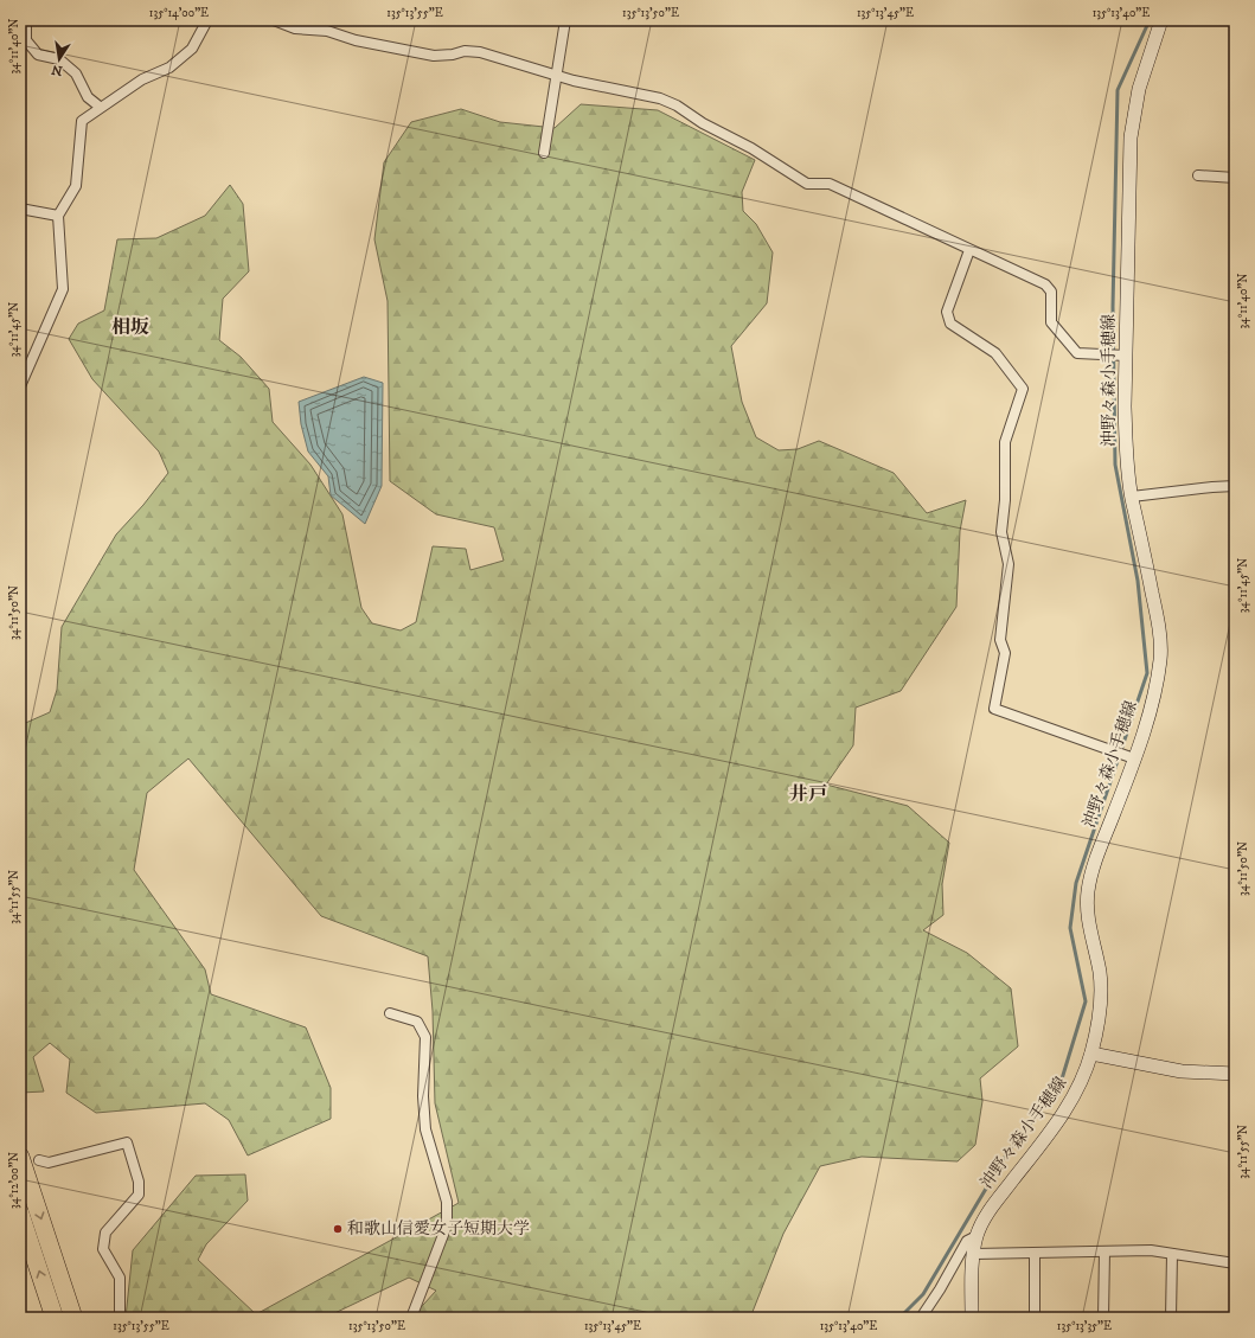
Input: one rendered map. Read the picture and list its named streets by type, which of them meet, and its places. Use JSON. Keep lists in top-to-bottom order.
{
  "streets": {
    "main road": ["沖野々森小手穂線"]
  },
  "districts": ["相坂", "井戸"],
  "places": ["和歌山信愛女子短期大学"],
  "north": "bottom",
  "coordinates": [
    "135°14'00\"E",
    "135°13'55\"E",
    "135°13'50\"E",
    "135°13'45\"E",
    "135°13'40\"E",
    "34°11'40\"N",
    "34°11'45\"N",
    "34°11'50\"N",
    "34°11'55\"N",
    "34°12'00\"N",
    "135°13'35\"E"
  ]
}
